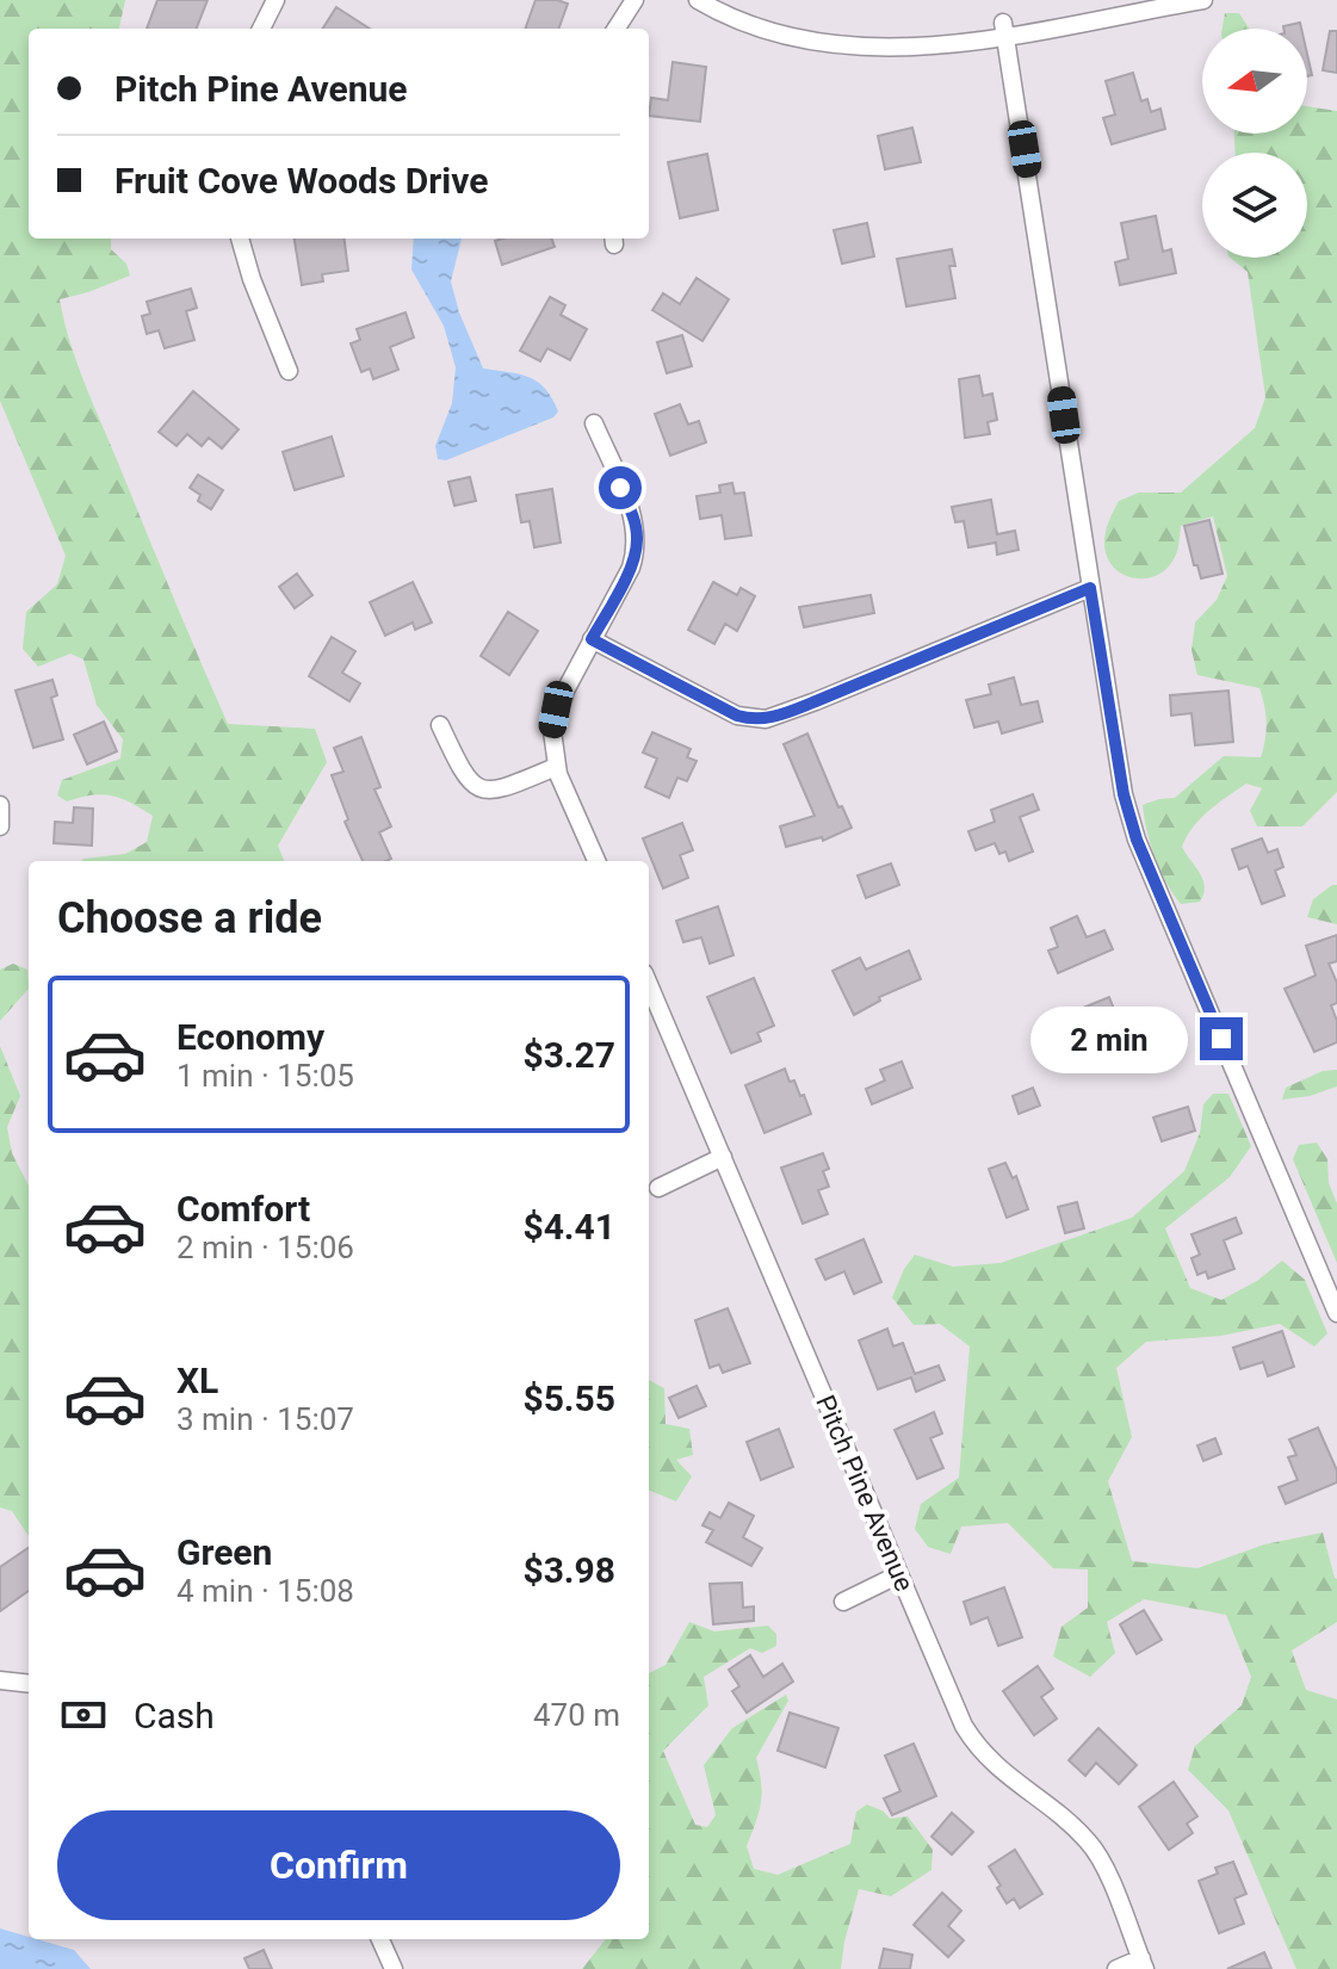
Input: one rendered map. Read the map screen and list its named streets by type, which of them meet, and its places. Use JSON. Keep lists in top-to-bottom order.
{
  "streets": {
    "street": ["Pitch Pine Avenue"]
  },
  "north": "left",
  "page": {
    "banner": ["Pitch Pine Avenue", "Fruit Cove Woods Drive"],
    "heading": "Choose a ride",
    "list": [
      {
        "name": "Economy",
        "note": "1 min · 15:05",
        "value": "$3.27"
      },
      {
        "name": "Comfort",
        "note": "2 min · 15:06",
        "value": "$4.41"
      },
      {
        "name": "XL",
        "note": "3 min · 15:07",
        "value": "$5.55"
      },
      {
        "name": "Green",
        "note": "4 min · 15:08",
        "value": "$3.98"
      }
    ],
    "bubble": "2 min",
    "pay": ["Cash", "470 m"],
    "buttons": "Confirm"
  }
}
